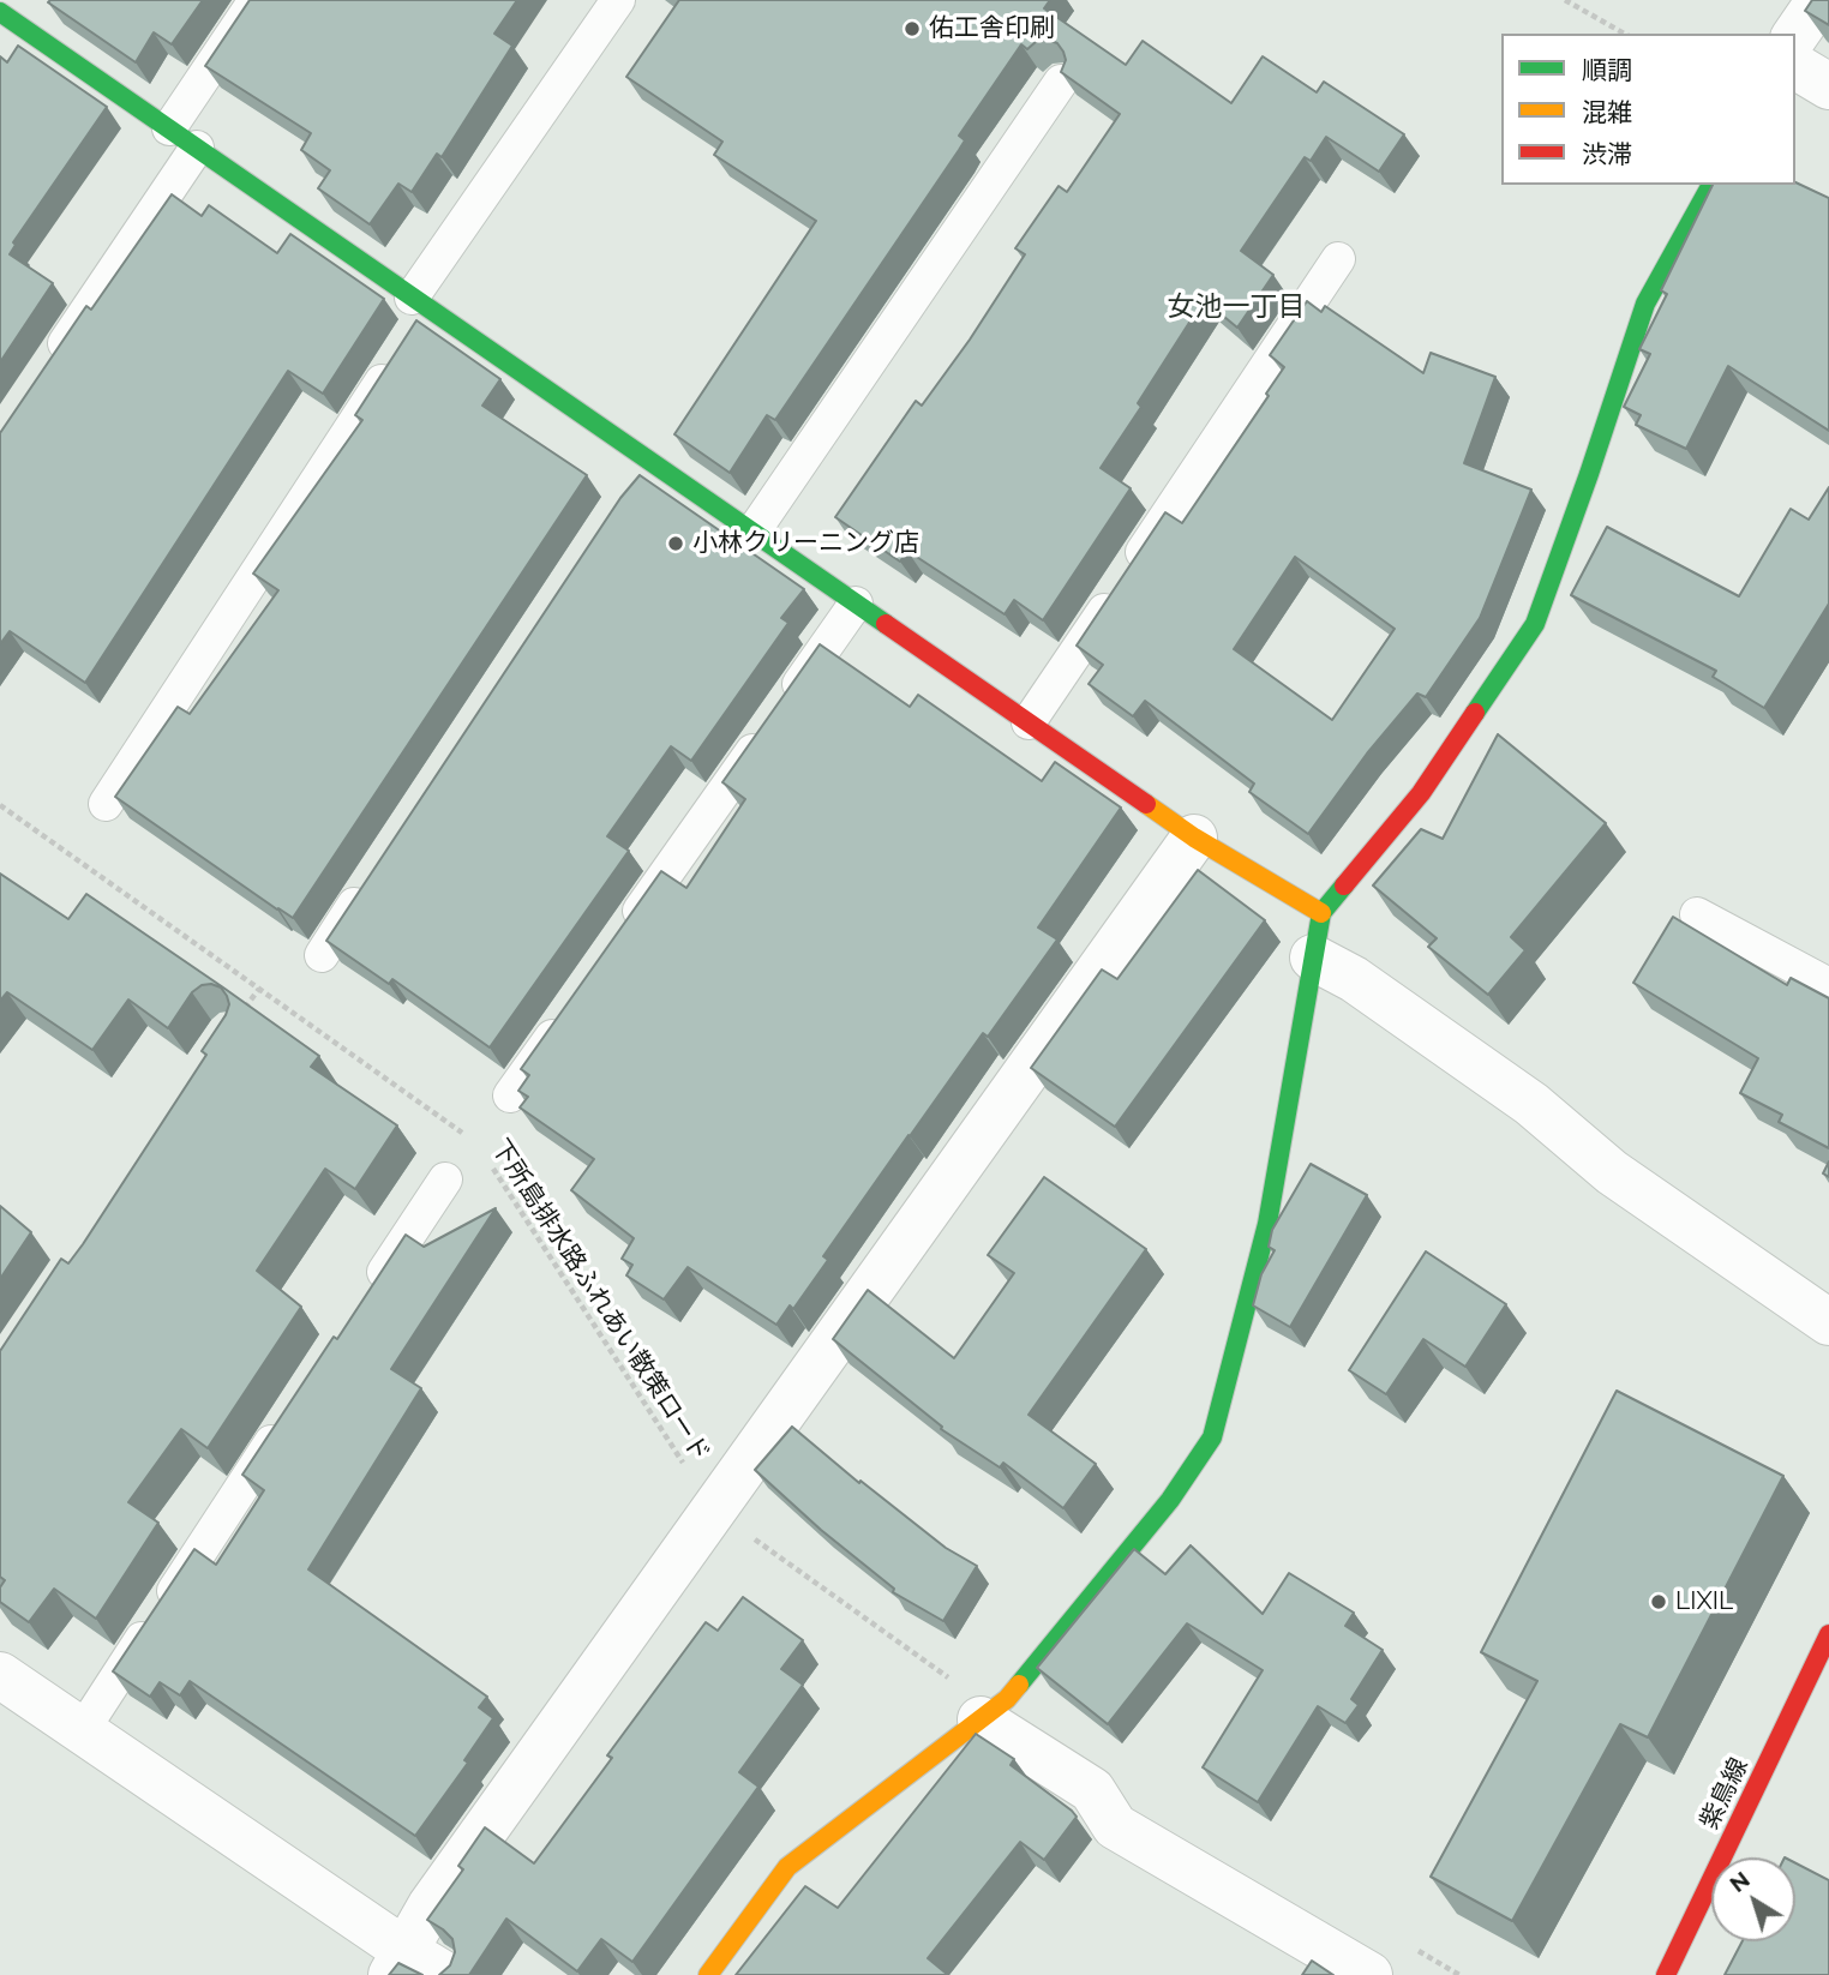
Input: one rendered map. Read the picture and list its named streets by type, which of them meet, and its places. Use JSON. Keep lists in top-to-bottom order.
{
  "streets": {
    "street": ["紫鳥線"],
    "path": ["下所島排水路ふれあい散策ロード"]
  },
  "districts": ["女池一丁目"],
  "places": ["佑工舎印刷", "小林クリーニング店", "LIXIL"],
  "legend": ["順調", "混雑", "渋滞"],
  "north": "top left"
}
